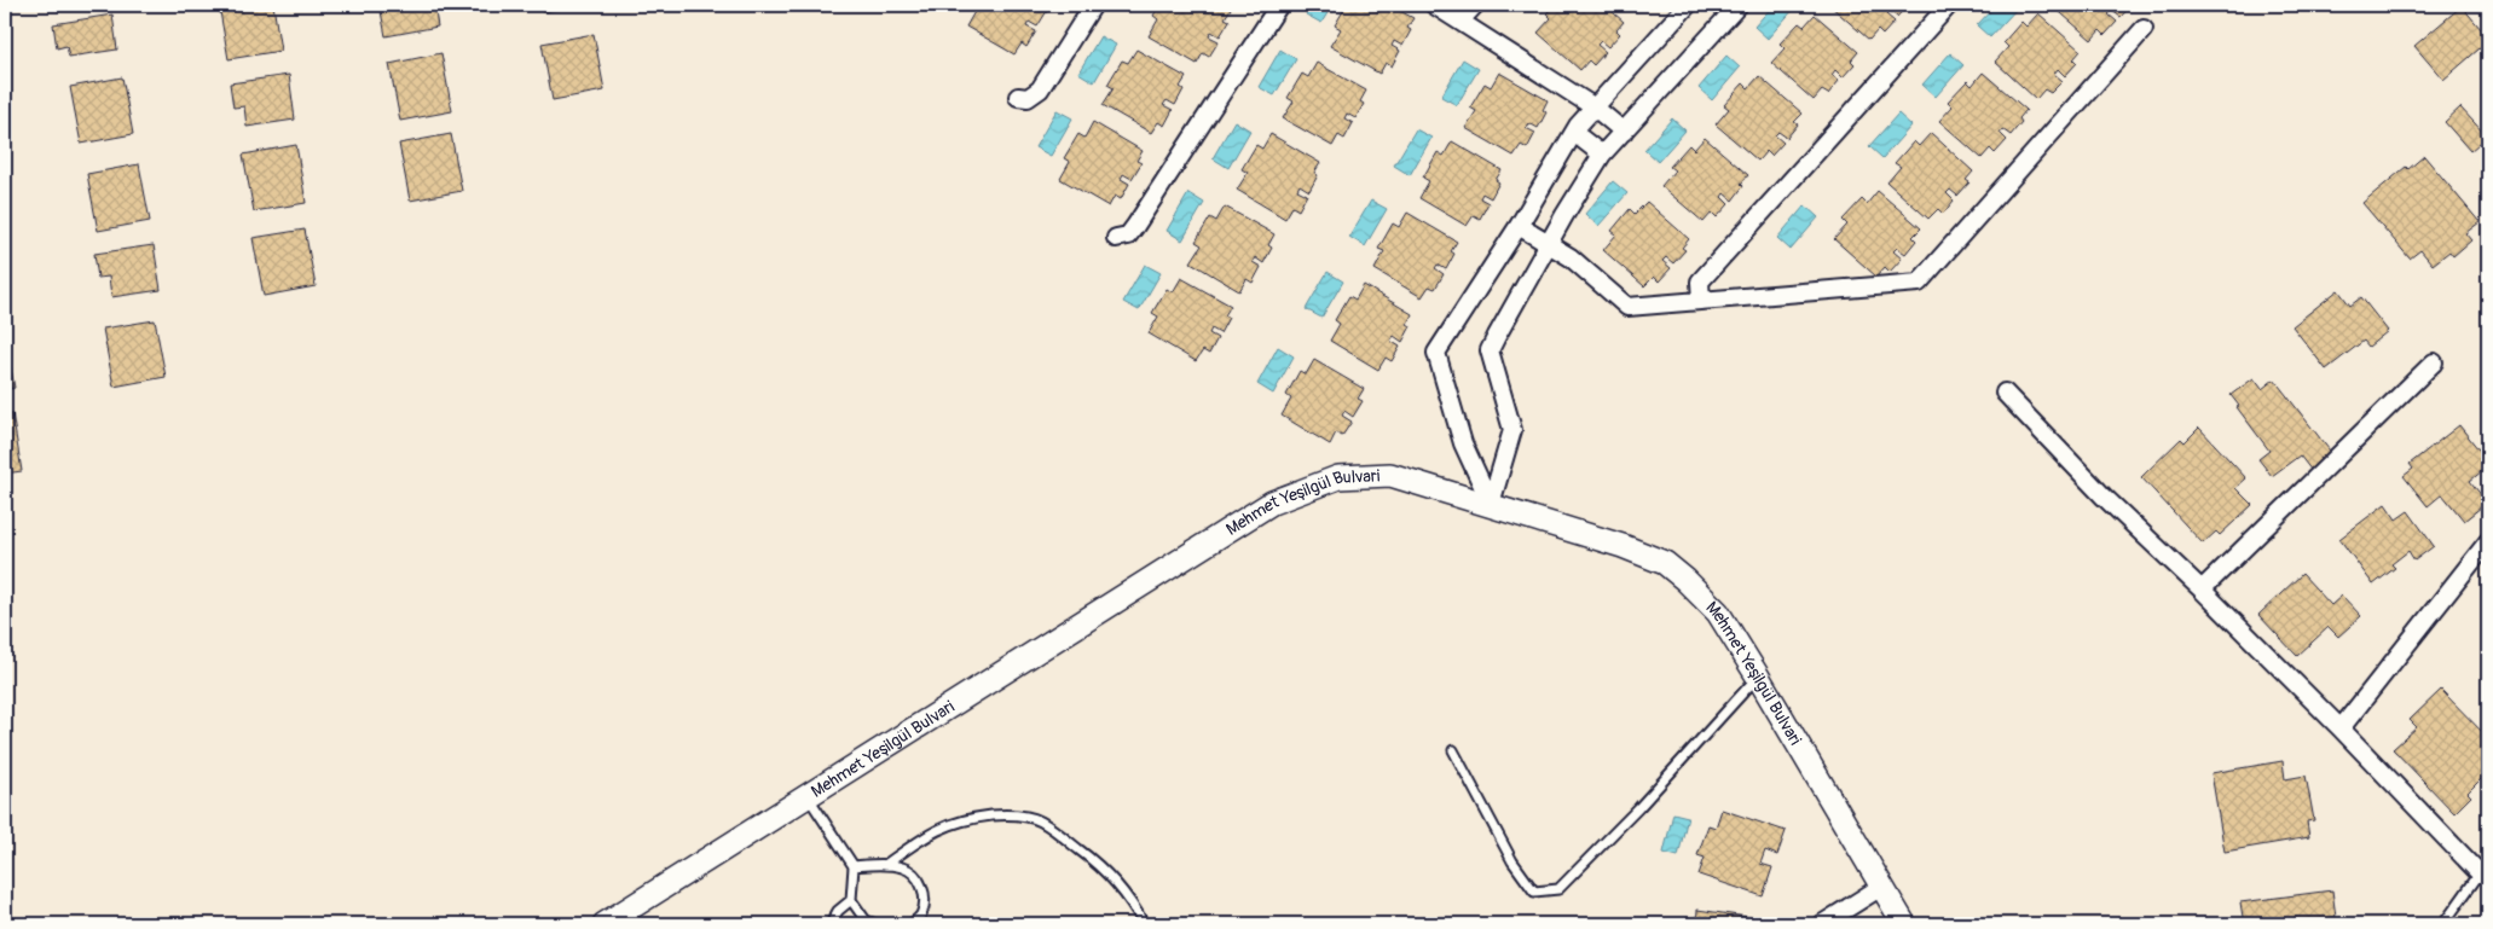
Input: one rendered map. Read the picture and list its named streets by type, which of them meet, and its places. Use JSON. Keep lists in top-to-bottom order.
{
  "streets": {
    "main road": ["Mehmet Yeşilgül Bulvari"]
  }
}
